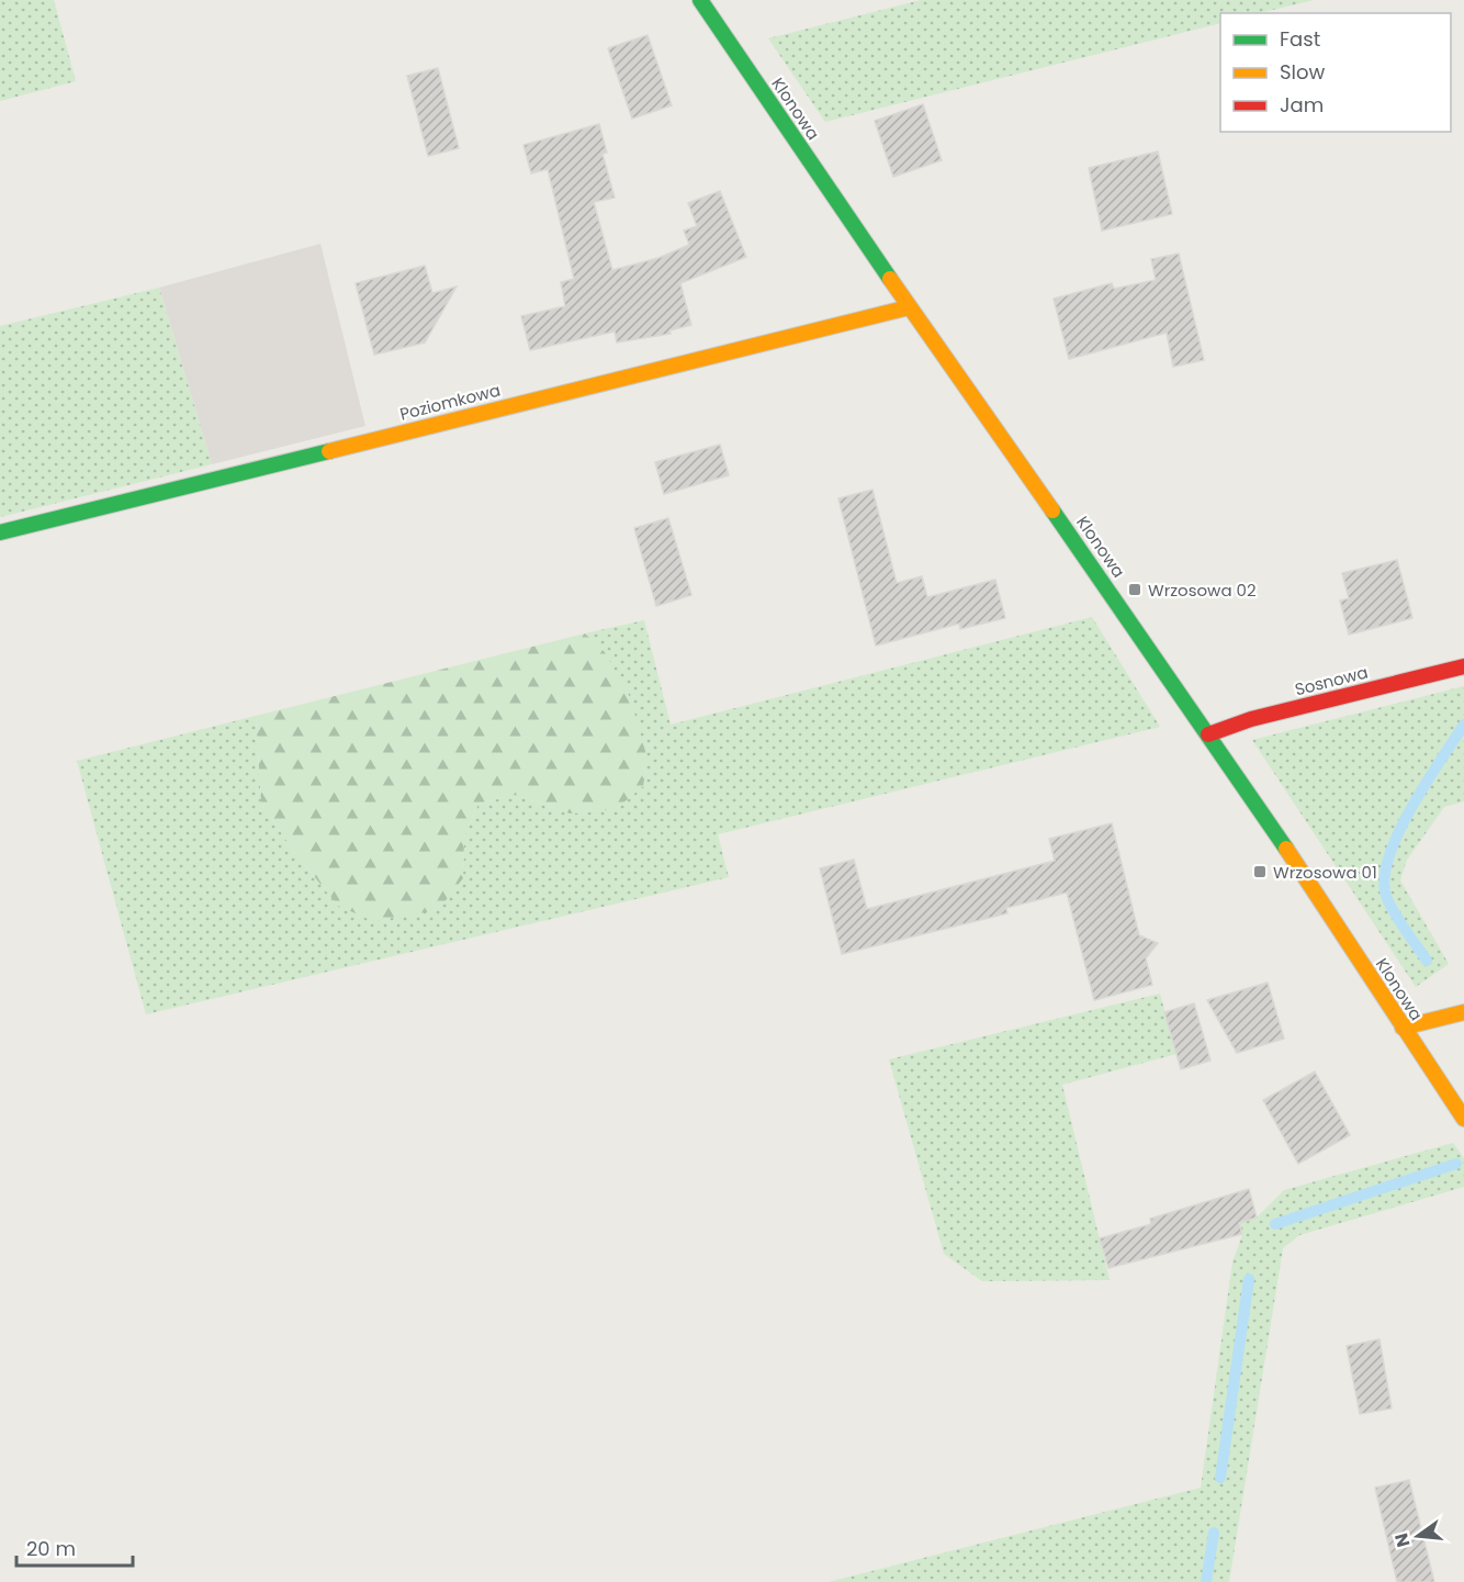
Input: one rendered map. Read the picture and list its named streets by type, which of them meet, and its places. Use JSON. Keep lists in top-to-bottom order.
{
  "streets": {
    "street": ["Klonowa", "Poziomkowa", "Sosnowa"]
  },
  "crossings": [
    ["Klonowa", "Poziomkowa"],
    ["Klonowa", "Sosnowa"]
  ],
  "places": {
    "transit": ["Wrzosowa 02", "Wrzosowa 01"]
  },
  "legend": ["Fast", "Slow", "Jam"],
  "scale_bar": "20 m",
  "north": "left"
}
